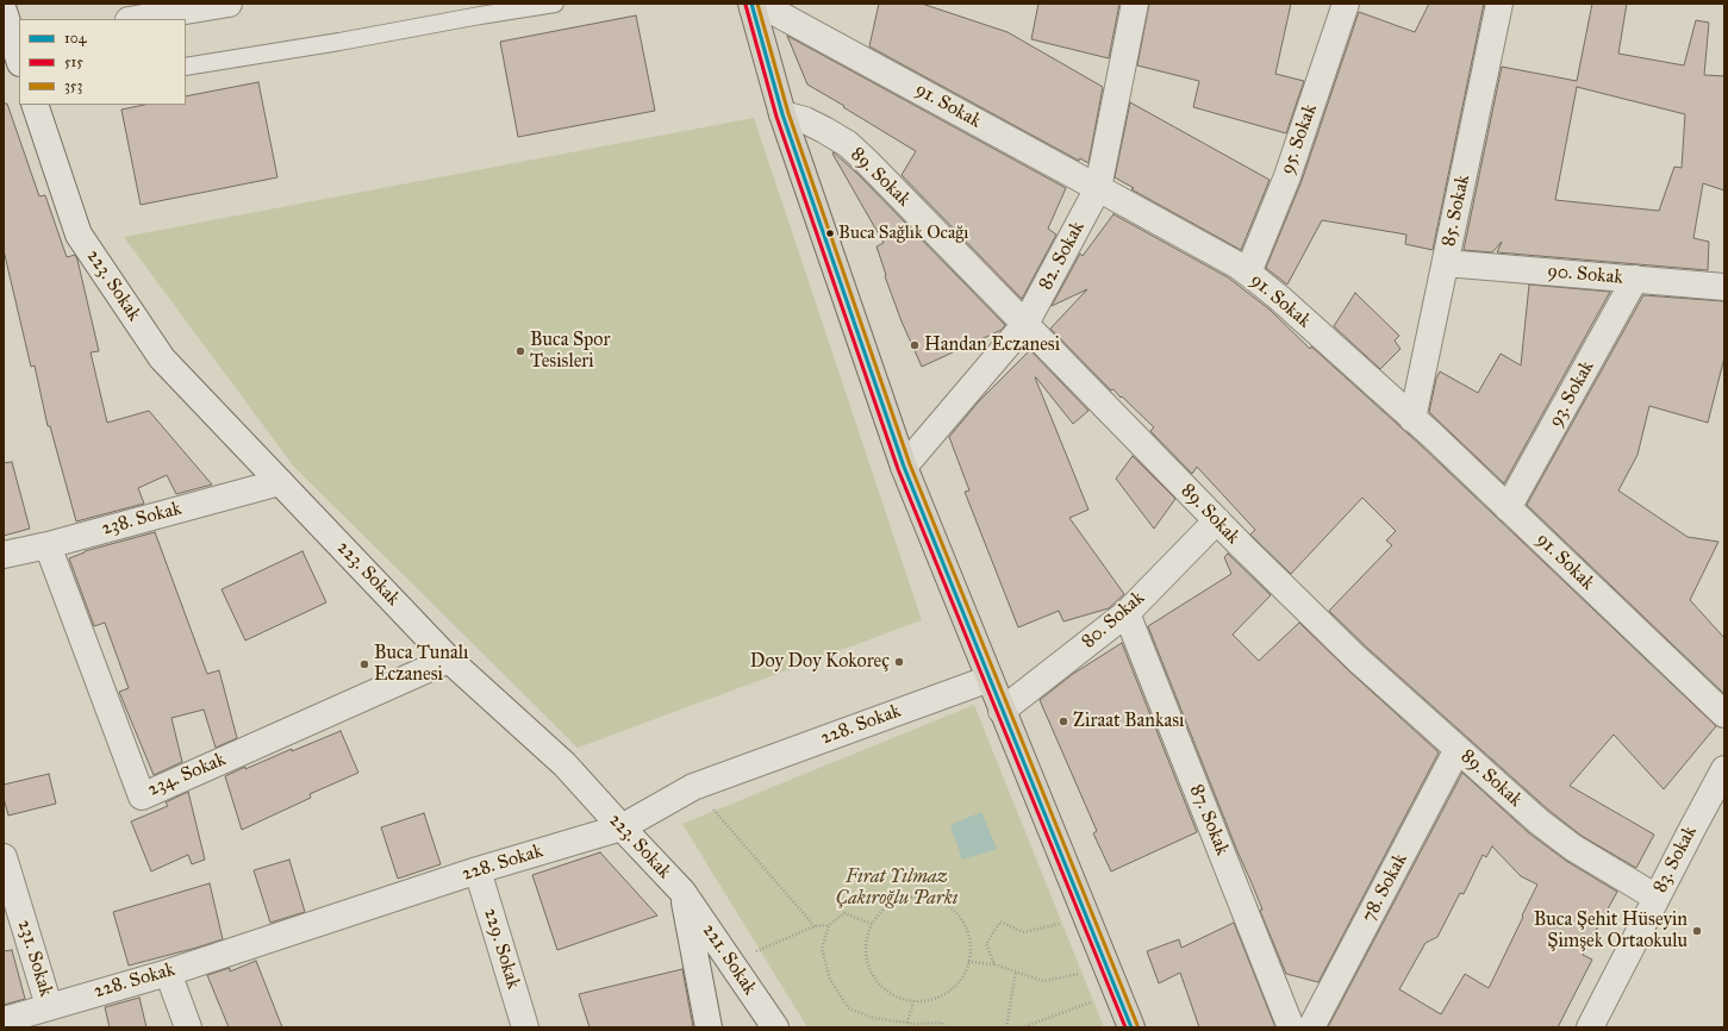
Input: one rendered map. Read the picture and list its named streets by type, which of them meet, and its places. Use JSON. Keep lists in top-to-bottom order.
{
  "streets": {
    "street": [
      "91. Sokak",
      "95. Sokak",
      "89. Sokak",
      "85. Sokak",
      "82. Sokak",
      "90. Sokak",
      "223. Sokak",
      "93. Sokak",
      "238. Sokak",
      "80. Sokak",
      "228. Sokak",
      "234. Sokak",
      "87. Sokak",
      "83. Sokak",
      "78. Sokak",
      "229. Sokak",
      "231. Sokak",
      "221. Sokak"
    ]
  },
  "crossings": [
    ["91. Sokak", "95. Sokak"],
    ["91. Sokak", "85. Sokak"],
    ["91. Sokak", "82. Sokak"],
    ["91. Sokak", "93. Sokak"],
    ["89. Sokak", "82. Sokak"],
    ["89. Sokak", "80. Sokak"],
    ["89. Sokak", "83. Sokak"],
    ["89. Sokak", "78. Sokak"],
    ["85. Sokak", "90. Sokak"],
    ["90. Sokak", "93. Sokak"],
    ["223. Sokak", "238. Sokak"],
    ["223. Sokak", "228. Sokak"],
    ["223. Sokak", "234. Sokak"],
    ["223. Sokak", "221. Sokak"],
    ["238. Sokak", "234. Sokak"],
    ["80. Sokak", "87. Sokak"],
    ["228. Sokak", "229. Sokak"],
    ["228. Sokak", "231. Sokak"]
  ],
  "parks": ["Fırat Yılmaz Çakıroğlu Parkı"],
  "places": [
    "Buca Sağlık Ocağı",
    "Handan Eczanesi",
    "Buca Spor Tesisleri",
    "Doy Doy Kokoreç",
    "Buca Tunalı Eczanesi",
    "Ziraat Bankası",
    "Buca Şehit Hüseyin Şimşek Ortaokulu"
  ],
  "lines": ["transit line 104", "transit line 353", "transit line 515"],
  "legend": ["104", "515", "353"]
}
